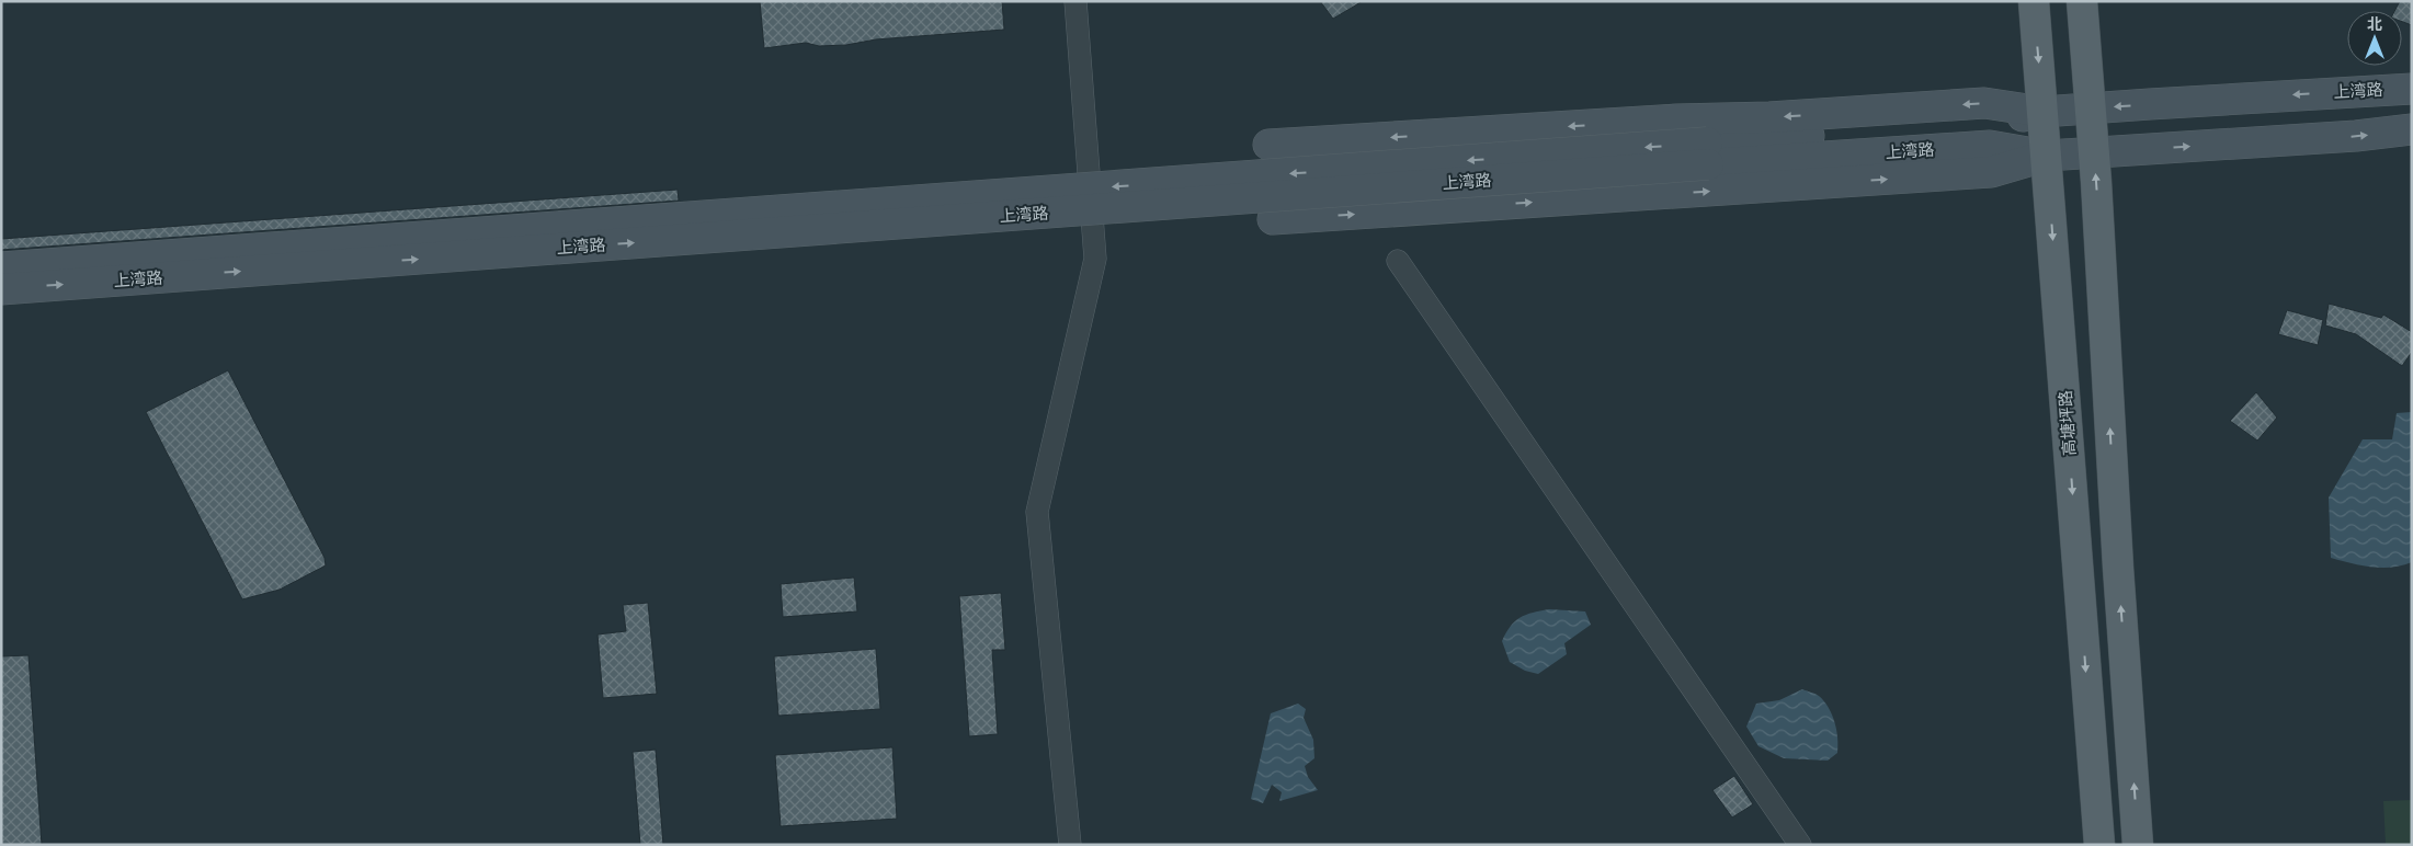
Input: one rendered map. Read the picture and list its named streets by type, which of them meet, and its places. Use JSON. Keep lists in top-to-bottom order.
{
  "streets": {
    "main road": ["上湾路", "高塘坪路"]
  },
  "crossings": [
    ["上湾路", "高塘坪路"]
  ],
  "north": "top"
}
